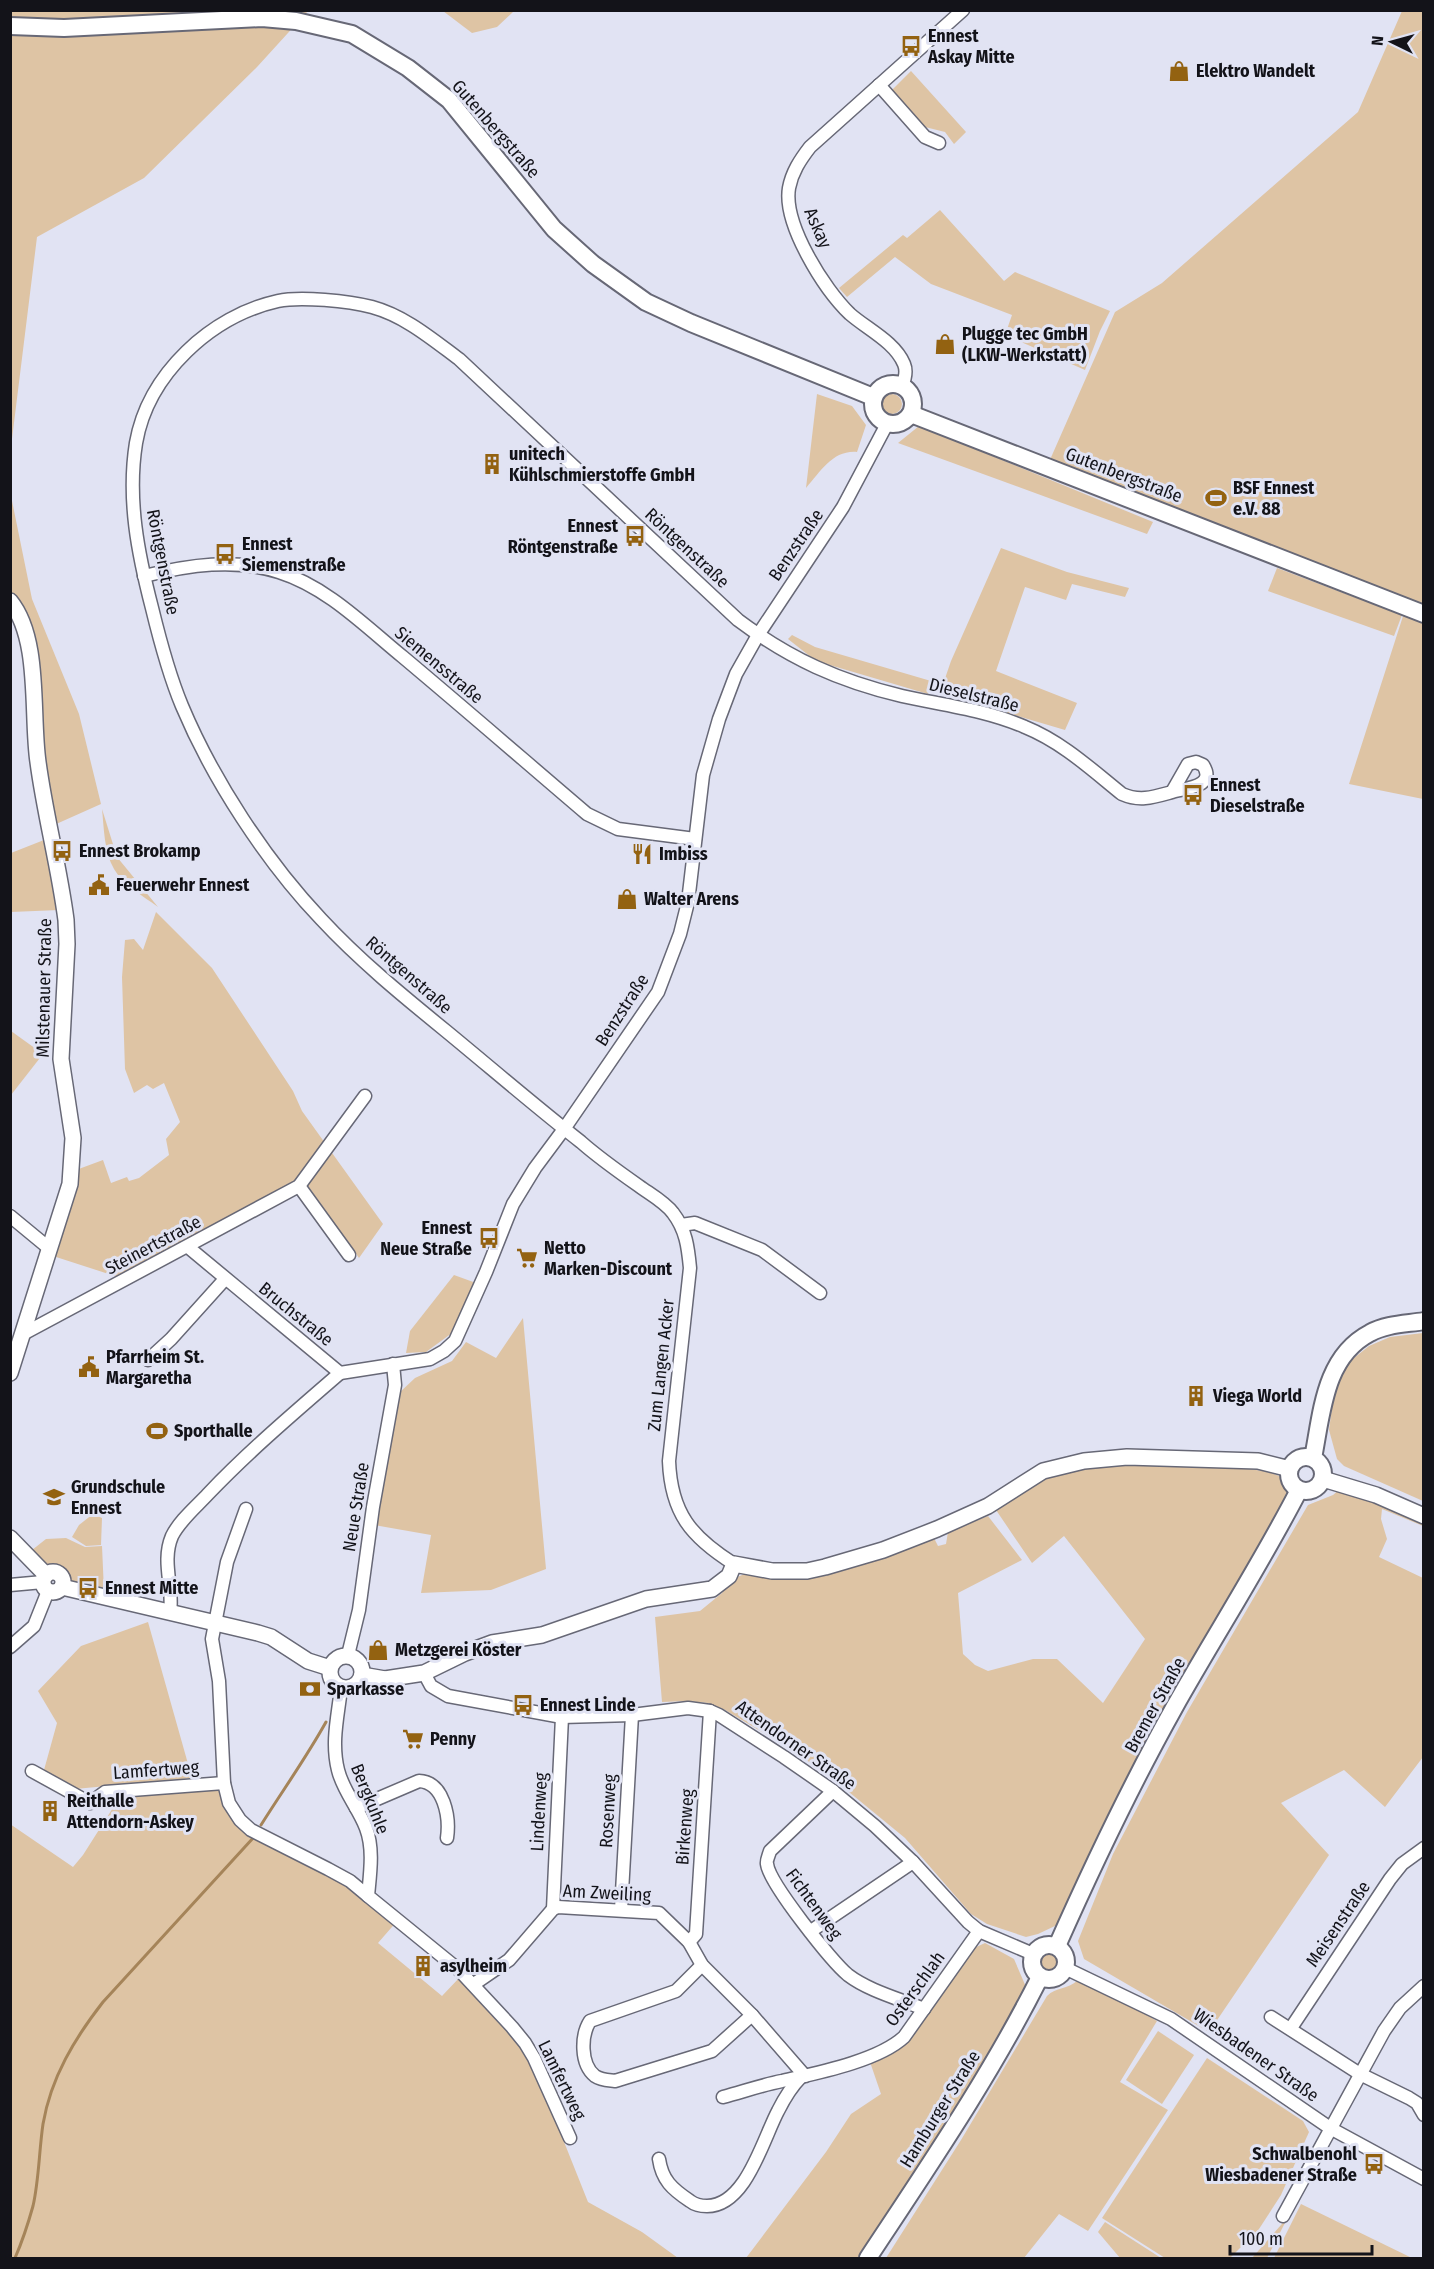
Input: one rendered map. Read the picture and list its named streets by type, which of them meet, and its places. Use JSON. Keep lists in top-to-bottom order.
{
  "streets": {
    "main road": ["Gutenbergstraße", "Bremer Straße", "Hamburger Straße"],
    "street": [
      "Askay",
      "Benzstraße",
      "Röntgenstraße",
      "Siemensstraße",
      "Dieselstraße",
      "Milstenauer Straße",
      "Steinertstraße",
      "Bruchstraße",
      "Zum Langen Acker",
      "Neue Straße",
      "Attendorner Straße",
      "Lamfertweg",
      "Bergkuhle",
      "Rosenweg",
      "Lindenweg",
      "Birkenweg",
      "Am Zweiling",
      "Fichtenweg",
      "Meisenstraße",
      "Osterschlah",
      "Wiesbadener Straße"
    ]
  },
  "crossings": [
    ["Gutenbergstraße", "Askay"],
    ["Gutenbergstraße", "Benzstraße"],
    ["Askay", "Benzstraße"],
    ["Benzstraße", "Röntgenstraße"],
    ["Benzstraße", "Siemensstraße"],
    ["Benzstraße", "Dieselstraße"],
    ["Benzstraße", "Zum Langen Acker"],
    ["Benzstraße", "Neue Straße"],
    ["Röntgenstraße", "Siemensstraße"],
    ["Röntgenstraße", "Dieselstraße"],
    ["Röntgenstraße", "Zum Langen Acker"],
    ["Milstenauer Straße", "Steinertstraße"],
    ["Steinertstraße", "Bruchstraße"],
    ["Neue Straße", "Bergkuhle"],
    ["Bremer Straße", "Attendorner Straße"],
    ["Bremer Straße", "Wiesbadener Straße"],
    ["Bremer Straße", "Hamburger Straße"],
    ["Attendorner Straße", "Rosenweg"],
    ["Attendorner Straße", "Lindenweg"],
    ["Attendorner Straße", "Birkenweg"],
    ["Attendorner Straße", "Fichtenweg"],
    ["Attendorner Straße", "Osterschlah"],
    ["Attendorner Straße", "Wiesbadener Straße"],
    ["Attendorner Straße", "Hamburger Straße"],
    ["Lamfertweg", "Bergkuhle"],
    ["Lamfertweg", "Am Zweiling"],
    ["Rosenweg", "Am Zweiling"],
    ["Lindenweg", "Am Zweiling"],
    ["Birkenweg", "Am Zweiling"],
    ["Am Zweiling", "Osterschlah"],
    ["Fichtenweg", "Osterschlah"],
    ["Wiesbadener Straße", "Hamburger Straße"]
  ],
  "places": {
    "bus stop": [
      "Ennest Askay Mitte",
      "Ennest Röntgenstraße",
      "Ennest Siemenstraße",
      "Ennest Dieselstraße",
      "Ennest Brokamp",
      "Ennest Neue Straße",
      "Ennest Mitte",
      "Ennest Linde",
      "Schwalbenohl Wiesbadener Straße"
    ],
    "shop": [
      "Elektro Wandelt",
      "Plugge tec GmbH (LKW-Werkstatt)",
      "Walter Arens",
      "Metzgerei Köster"
    ],
    "building": [
      "unitech Kühlschmierstoffe GmbH",
      "Viega World",
      "Reithalle Attendorn-Askey",
      "asylheim"
    ],
    "sports": ["BSF Ennest e.V. 88", "Sporthalle"],
    "restaurant": ["Imbiss"],
    "public building": ["Feuerwehr Ennest", "Pfarrheim St. Margaretha"],
    "supermarket": ["Netto Marken-Discount", "Penny"],
    "school or university": ["Grundschule Ennest"],
    "bank": ["Sparkasse"]
  },
  "scale_bar": "100 m",
  "north": "left"
}
